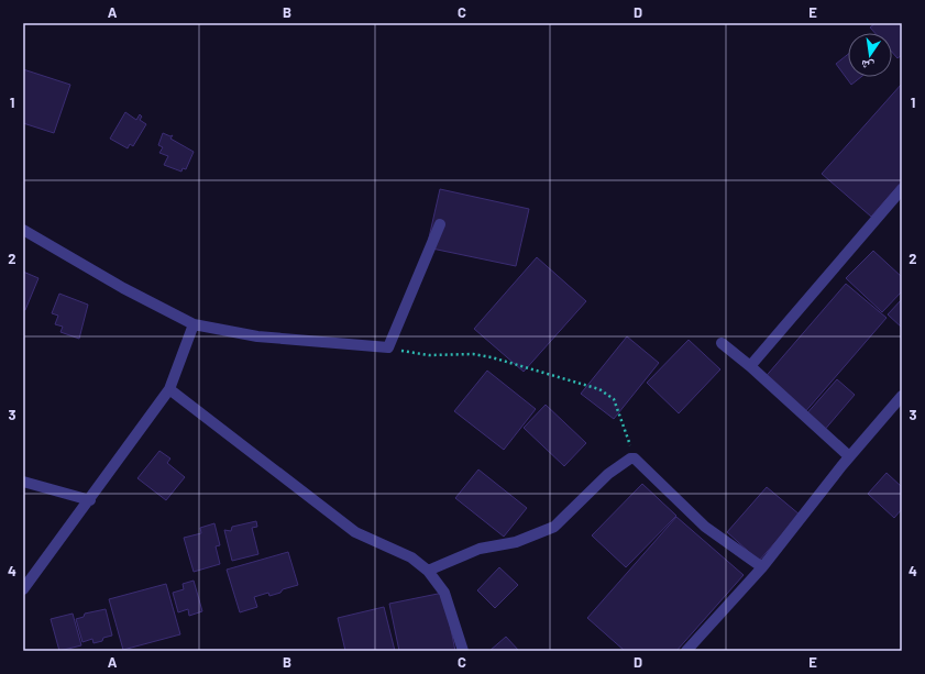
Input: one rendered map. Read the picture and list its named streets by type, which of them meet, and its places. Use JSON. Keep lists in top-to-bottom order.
{
  "north": "bottom",
  "grid": {
    "columns": [
      "A",
      "B",
      "C",
      "D",
      "E"
    ],
    "rows": [
      "1",
      "2",
      "3",
      "4"
    ]
  }
}
